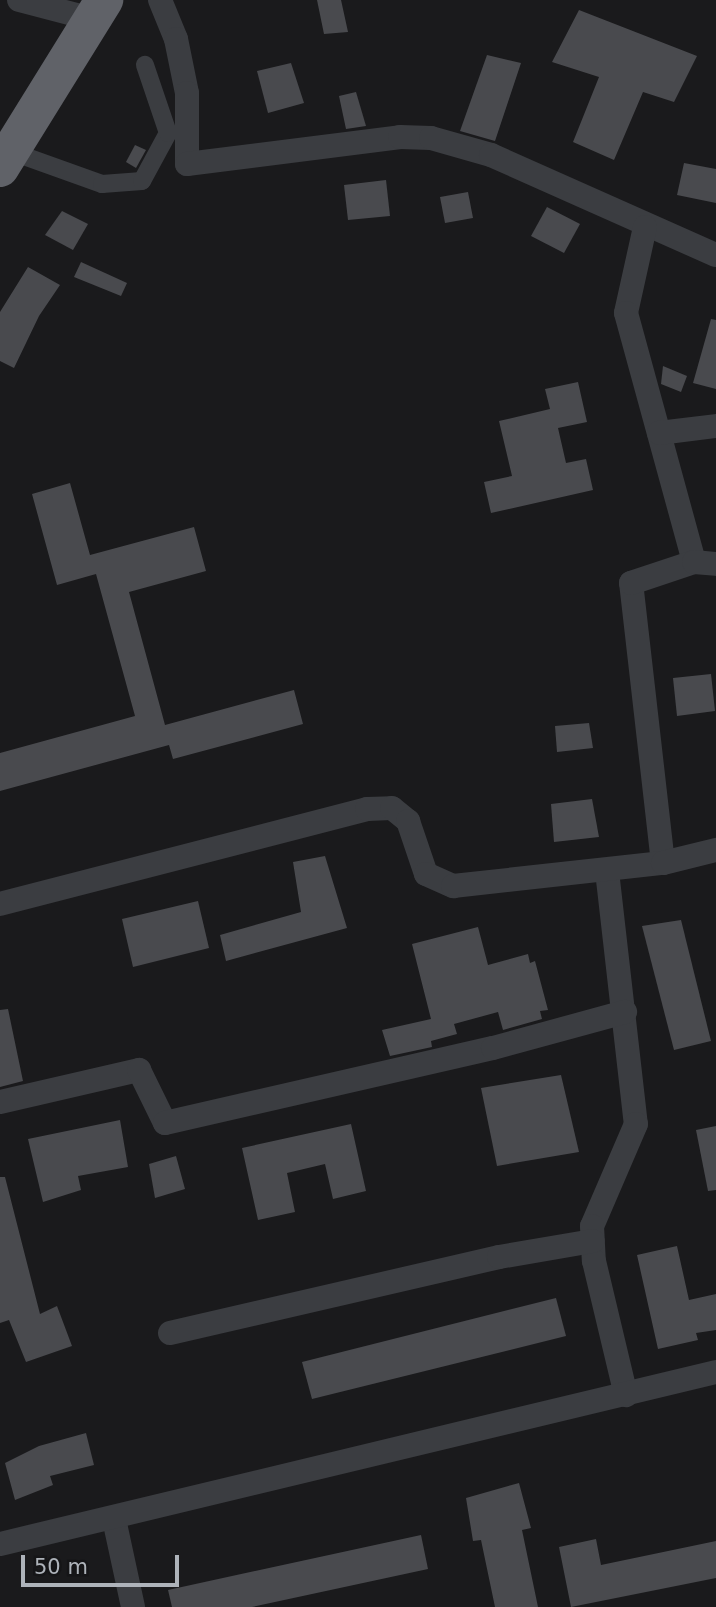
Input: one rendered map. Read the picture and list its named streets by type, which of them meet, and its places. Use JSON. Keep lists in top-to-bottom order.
{
  "scale_bar": "50 m"
}
